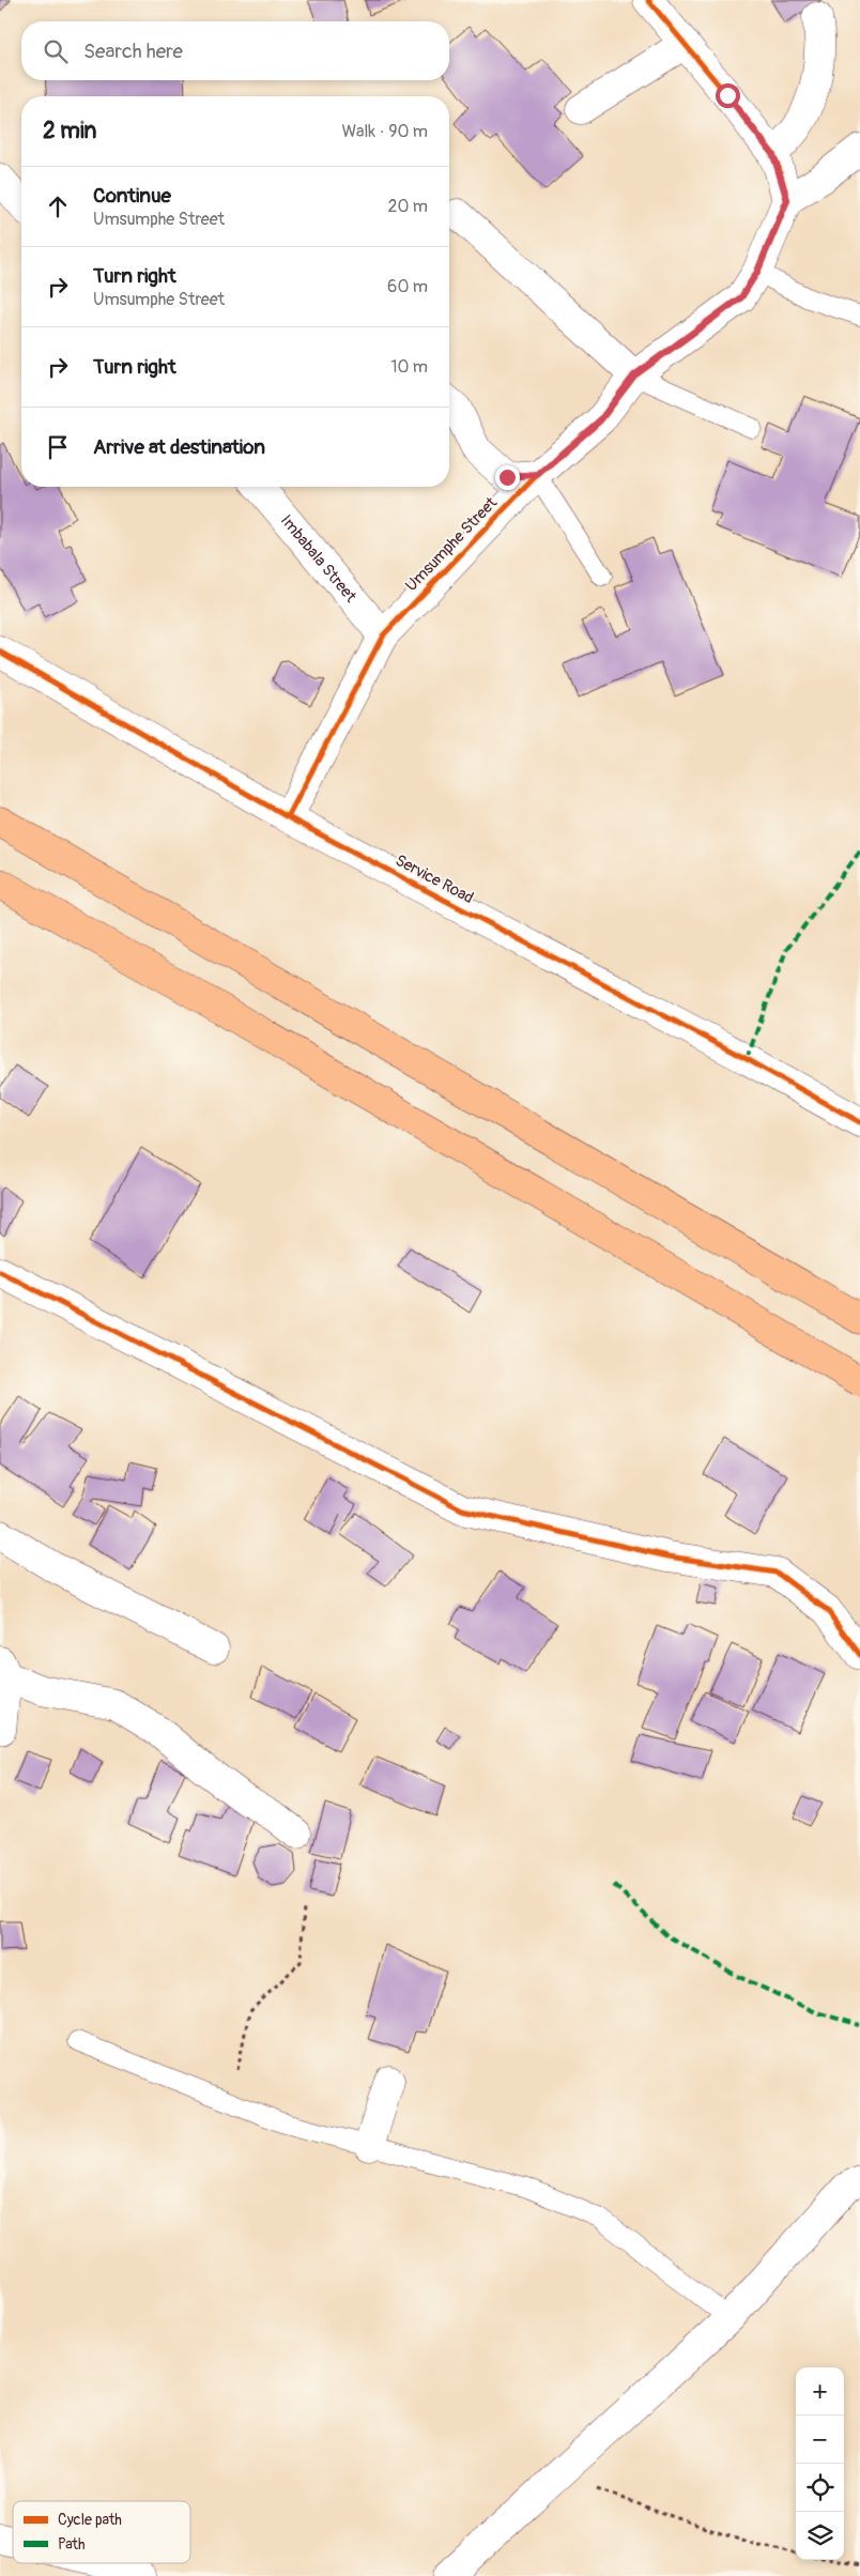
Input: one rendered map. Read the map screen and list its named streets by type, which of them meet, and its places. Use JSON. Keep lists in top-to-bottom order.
{
  "streets": {
    "street": ["Umsumphe Street", "Imbabala Street", "Service Road"]
  },
  "crossings": [
    ["Umsumphe Street", "Imbabala Street"],
    ["Umsumphe Street", "Service Road"]
  ],
  "legend": ["Cycle path", "Path"],
  "page": {
    "search": "Search here",
    "heading": ["2 min", "Walk · 90 m"],
    "list": [
      ["Continue", "Umsumphe Street", "20 m"],
      ["Turn right", "Umsumphe Street", "60 m"],
      ["Turn right", "10 m"],
      "Arrive at destination"
    ],
    "map_buttons": ["+", "−"]
  }
}
